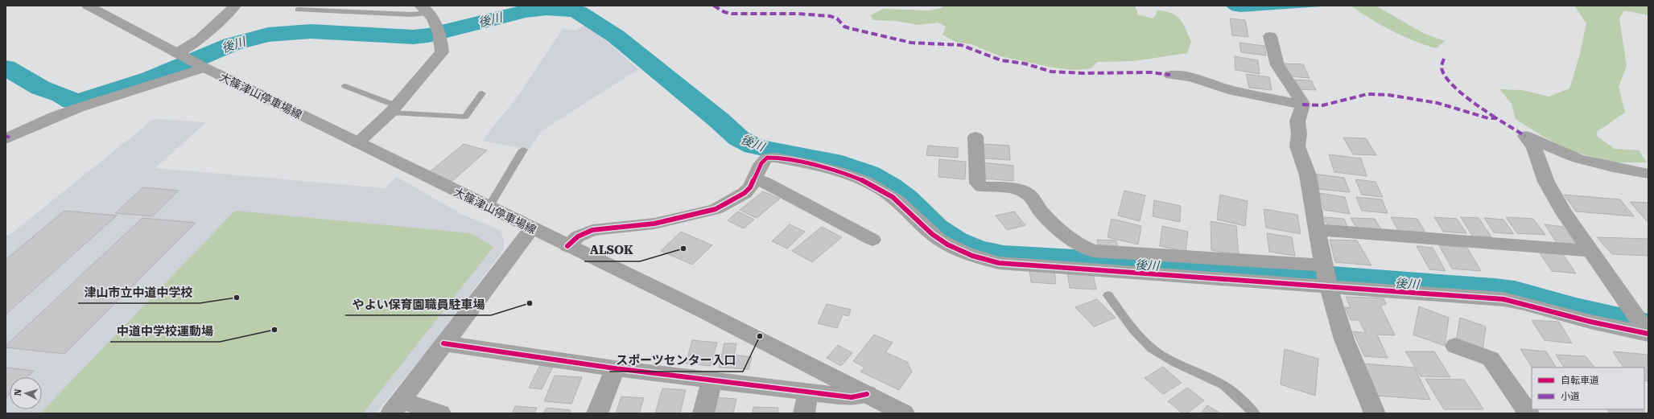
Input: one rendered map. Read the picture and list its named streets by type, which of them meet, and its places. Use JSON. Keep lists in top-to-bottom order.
{
  "streets": {
    "main road": ["大篠津山停車場線"]
  },
  "water": ["後川"],
  "places": [
    "ALSOK",
    "津山市立中道中学校",
    "やよい保育園職員駐車場",
    "中道中学校運動場",
    "スポーツセンター入口"
  ],
  "legend": ["自転車道", "小道"],
  "north": "left"
}
